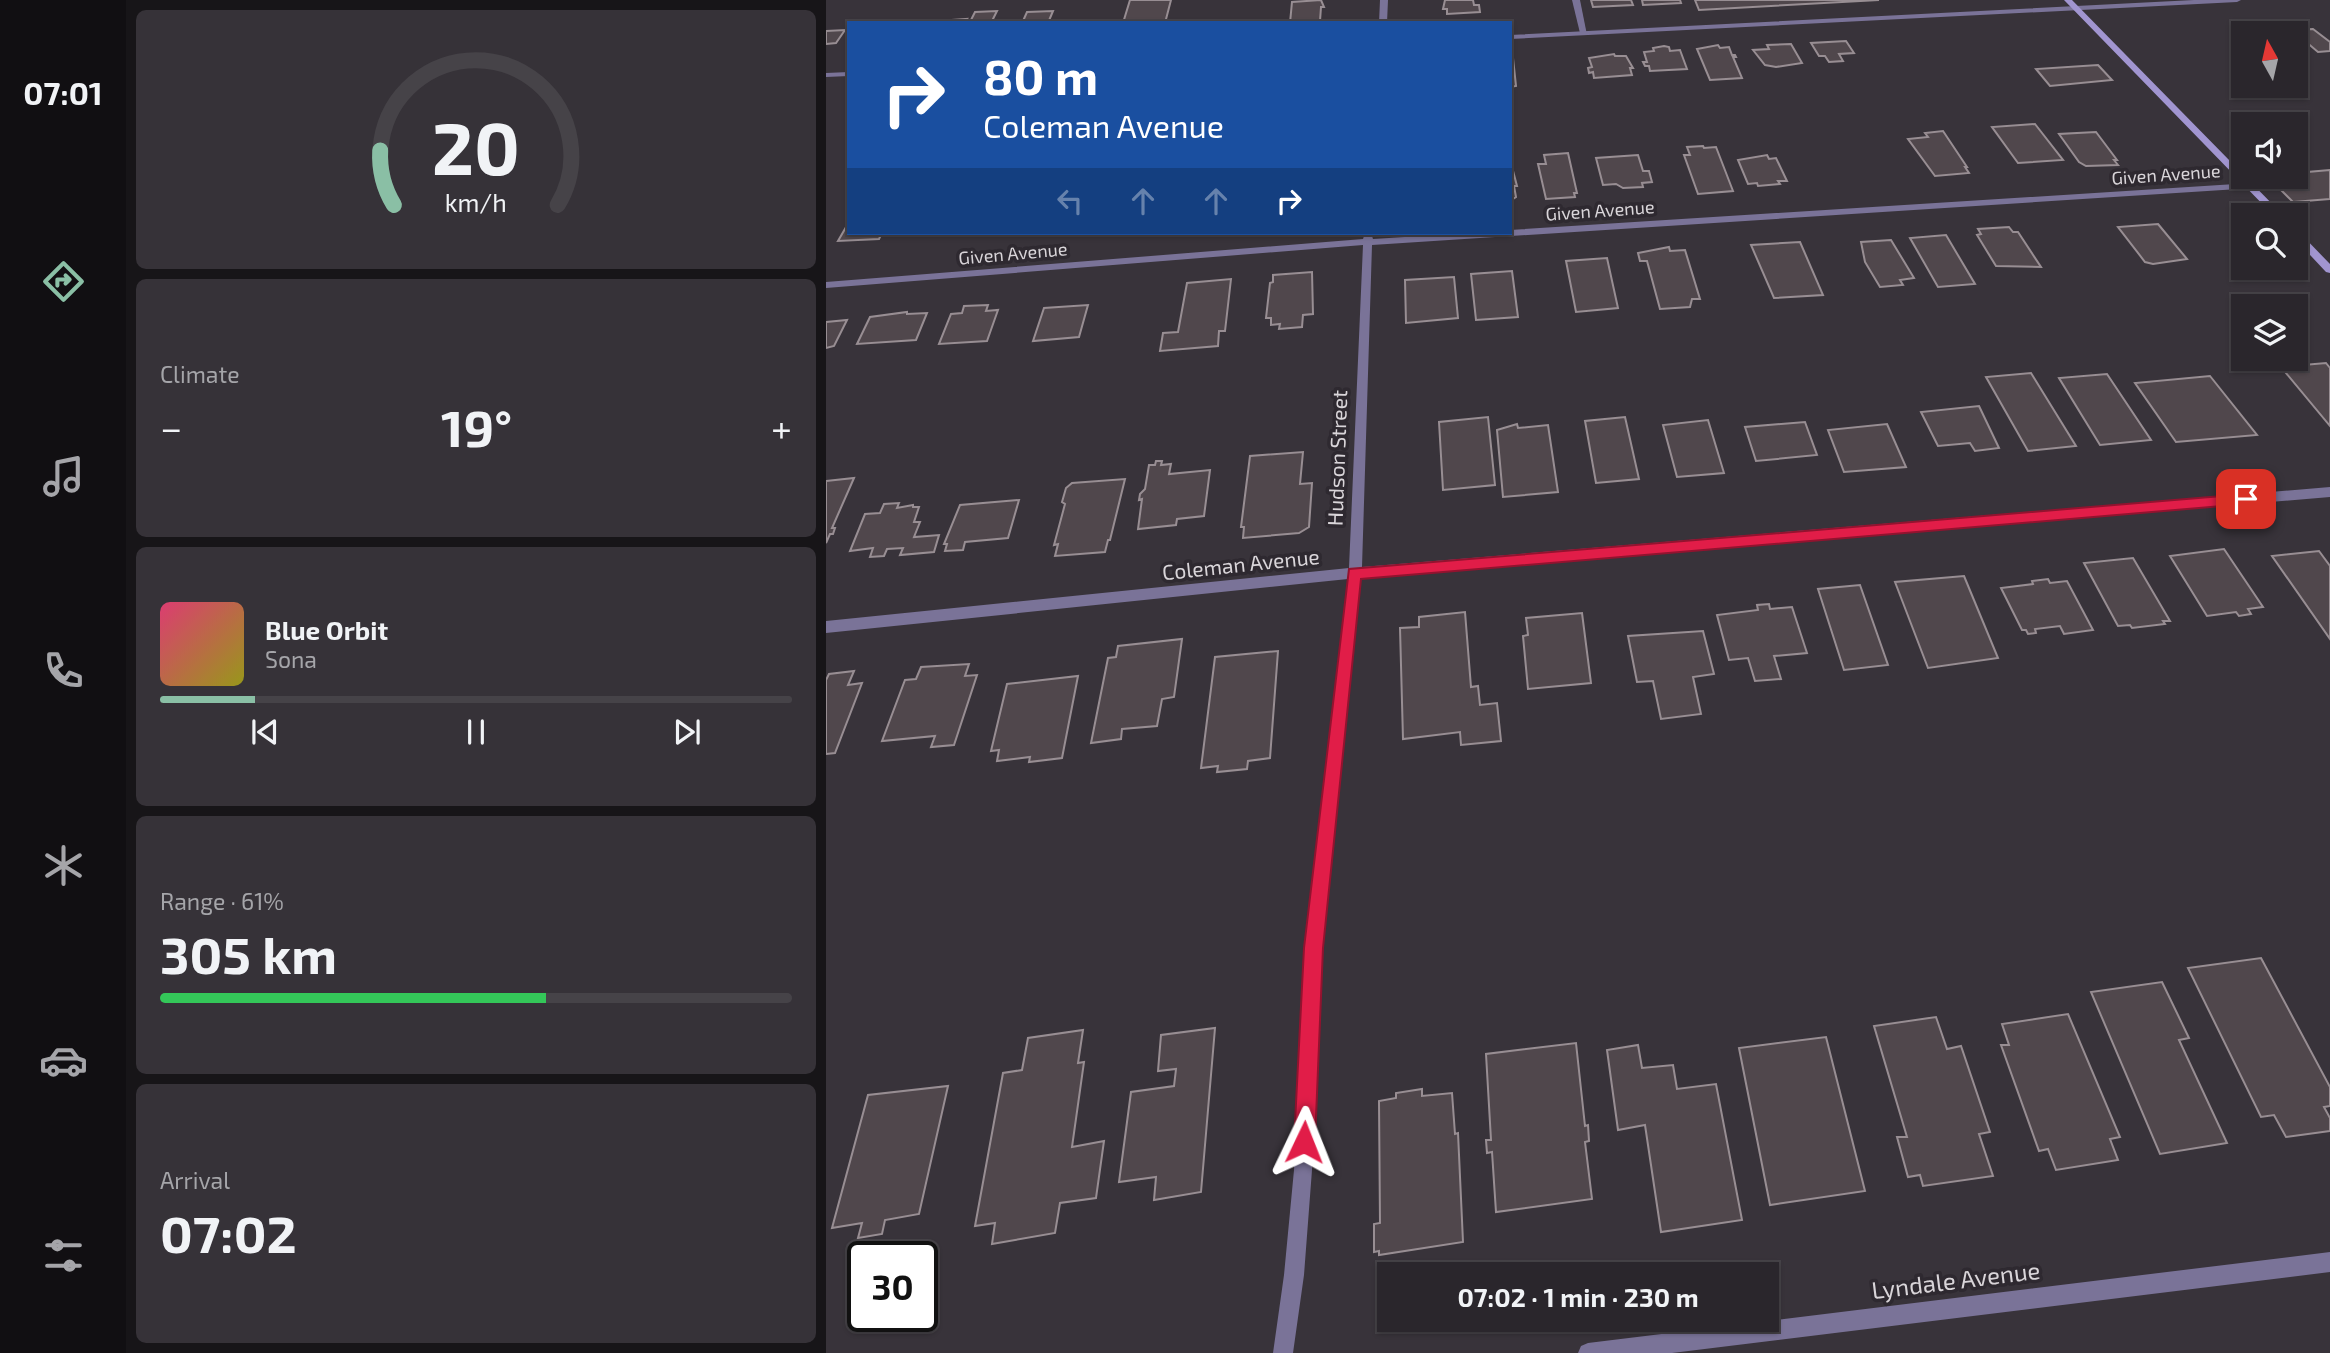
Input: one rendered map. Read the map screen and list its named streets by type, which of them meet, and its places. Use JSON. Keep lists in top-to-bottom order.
{
  "streets": {
    "street": [
      "Given Avenue",
      "Hudson Street",
      "Coleman Avenue",
      "Lyndale Avenue"
    ]
  },
  "crossings": [
    ["Given Avenue", "Hudson Street"],
    ["Hudson Street", "Coleman Avenue"]
  ],
  "north": "top",
  "page": {
    "tabs": "07:01",
    "turn": ["80 m", "Coleman Avenue"],
    "tile": [
      "Climate",
      ["Range · 61%", "305 km"],
      ["Arrival", "07:02"]
    ],
    "heat": ["−", "19°", "+"],
    "song": ["Blue Orbit", "Sona"],
    "limit": "30",
    "trip": "07:02 · 1 min · 230 m",
    "gauge": ["20", "km/h"]
  }
}
